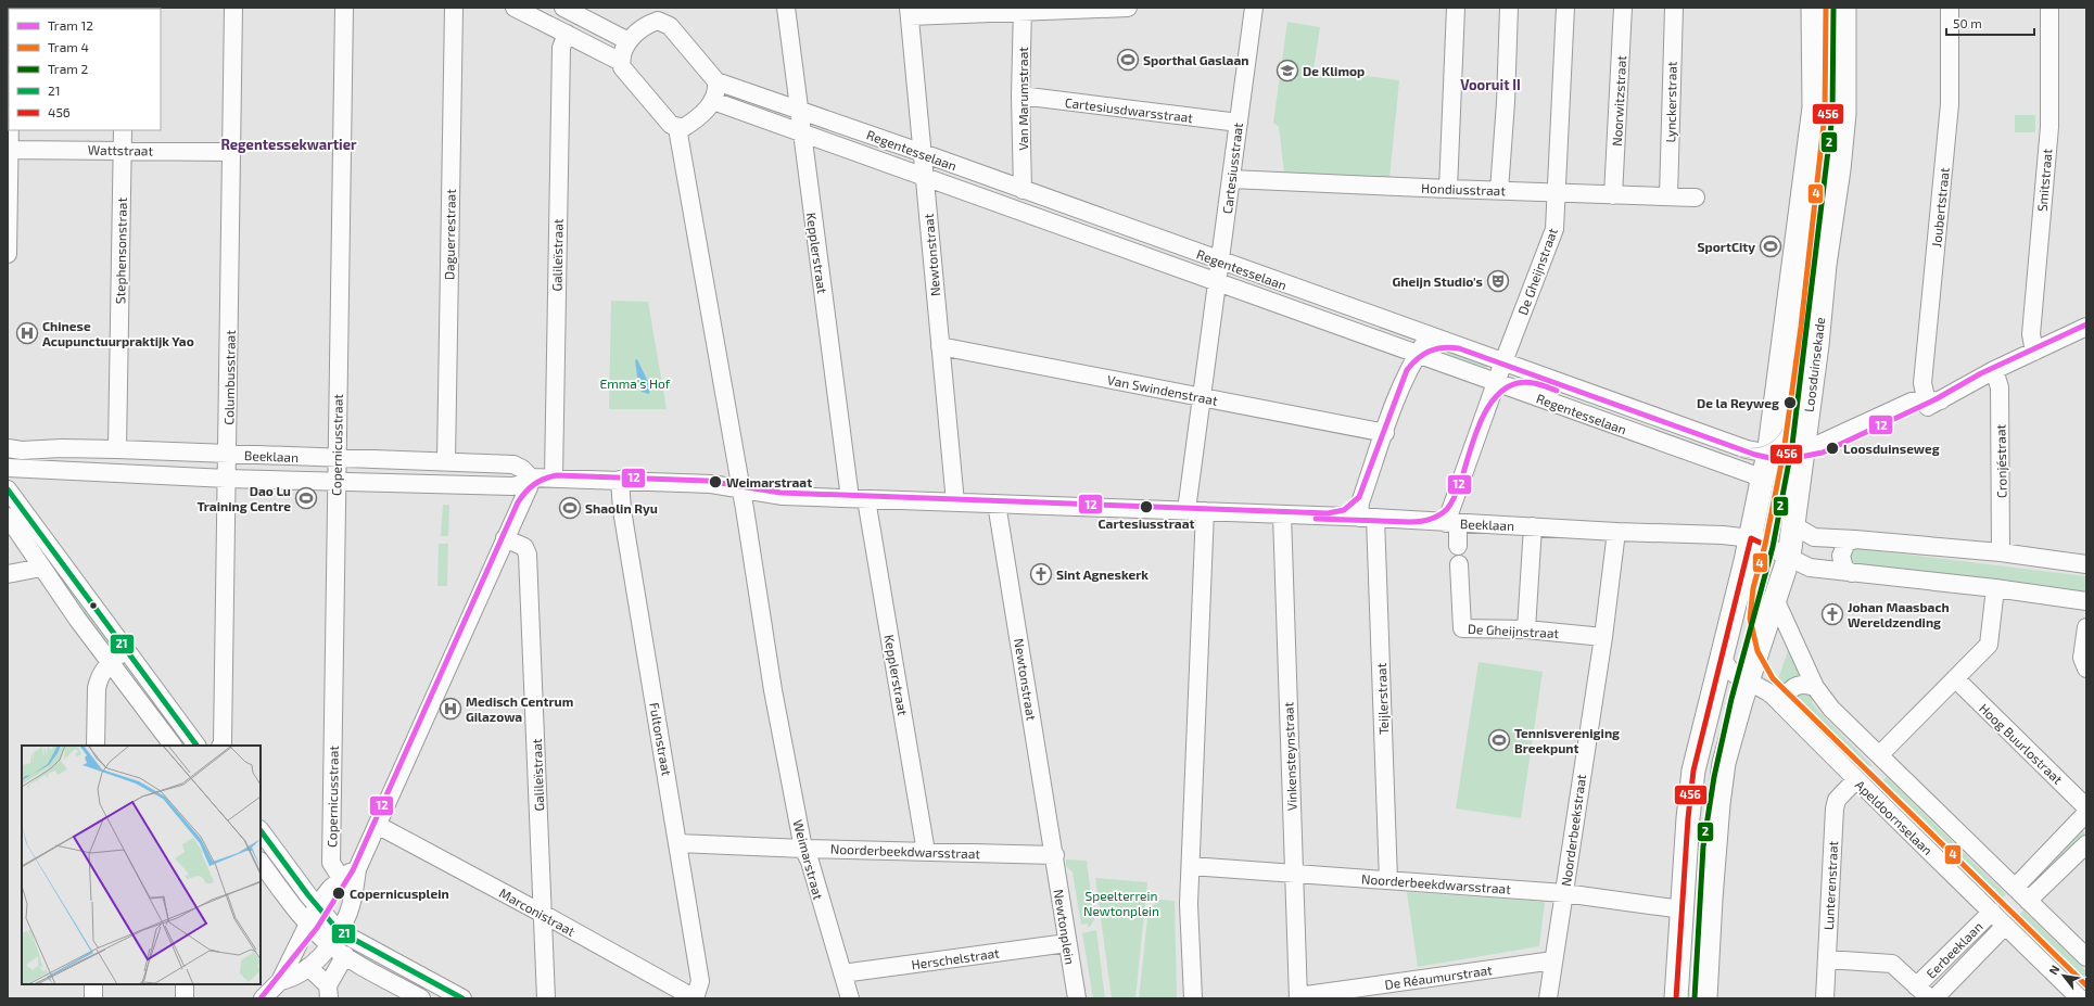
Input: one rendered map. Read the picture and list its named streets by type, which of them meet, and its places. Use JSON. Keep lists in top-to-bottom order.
{
  "streets": {
    "main road": ["Loosduinsekade"],
    "street": [
      "Van Marumstraat",
      "Noorwitzstraat",
      "Lynckerstraat",
      "Cartesiusdwarsstraat",
      "Wattstraat",
      "Regentesselaan",
      "Cartesiusstraat",
      "Smitstraat",
      "Hondiusstraat",
      "Joubertstraat",
      "Daguerrestraat",
      "Stephensonstraat",
      "Kepplerstraat",
      "Galileïstraat",
      "Newtonstraat",
      "De Gheijnstraat",
      "Columbusstraat",
      "Van Swindenstraat",
      "Copernicusstraat",
      "Beeklaan",
      "Cronjéstraat",
      "Teijlerstraat",
      "Fultonstraat",
      "Hoog Buurlostraat",
      "Vinkensteynstraat",
      "Apeldoornselaan",
      "Noorderbeekstraat",
      "Noorderbeekdwarsstraat",
      "Weimarstraat",
      "Lunterenstraat",
      "Marconistraat",
      "Newtonplein",
      "Eerbeeklaan",
      "Herschelstraat",
      "De Réaumurstraat"
    ]
  },
  "crossings": [
    ["Van Marumstraat", "Cartesiusdwarsstraat"],
    ["Van Marumstraat", "Regentesselaan"],
    ["Noorwitzstraat", "Hondiusstraat"],
    ["Lynckerstraat", "Hondiusstraat"],
    ["Cartesiusdwarsstraat", "Cartesiusstraat"],
    ["Wattstraat", "Stephensonstraat"],
    ["Wattstraat", "Columbusstraat"],
    ["Regentesselaan", "Cartesiusstraat"],
    ["Regentesselaan", "Smitstraat"],
    ["Regentesselaan", "Joubertstraat"],
    ["Regentesselaan", "Kepplerstraat"],
    ["Regentesselaan", "Newtonstraat"],
    ["Regentesselaan", "De Gheijnstraat"],
    ["Regentesselaan", "Loosduinsekade"],
    ["Regentesselaan", "Cronjéstraat"],
    ["Regentesselaan", "Teijlerstraat"],
    ["Cartesiusstraat", "Hondiusstraat"],
    ["Cartesiusstraat", "Van Swindenstraat"],
    ["Cartesiusstraat", "Beeklaan"],
    ["Hondiusstraat", "De Gheijnstraat"],
    ["Daguerrestraat", "Beeklaan"],
    ["Stephensonstraat", "Beeklaan"],
    ["Kepplerstraat", "Beeklaan"],
    ["Kepplerstraat", "Noorderbeekdwarsstraat"],
    ["Galileïstraat", "Beeklaan"],
    ["Galileïstraat", "Marconistraat"],
    ["Newtonstraat", "Van Swindenstraat"],
    ["Newtonstraat", "Beeklaan"],
    ["Newtonstraat", "Noorderbeekdwarsstraat"],
    ["Newtonstraat", "Newtonplein"],
    ["De Gheijnstraat", "Beeklaan"],
    ["De Gheijnstraat", "Noorderbeekstraat"],
    ["Loosduinsekade", "Beeklaan"],
    ["Loosduinsekade", "Apeldoornselaan"],
    ["Columbusstraat", "Beeklaan"],
    ["Van Swindenstraat", "Teijlerstraat"],
    ["Copernicusstraat", "Beeklaan"],
    ["Beeklaan", "Teijlerstraat"],
    ["Beeklaan", "Fultonstraat"],
    ["Beeklaan", "Vinkensteynstraat"],
    ["Beeklaan", "Noorderbeekstraat"],
    ["Beeklaan", "Weimarstraat"],
    ["Teijlerstraat", "Noorderbeekdwarsstraat"],
    ["Fultonstraat", "Noorderbeekdwarsstraat"],
    ["Fultonstraat", "Marconistraat"],
    ["Vinkensteynstraat", "Noorderbeekdwarsstraat"],
    ["Vinkensteynstraat", "De Réaumurstraat"],
    ["Apeldoornselaan", "Lunterenstraat"],
    ["Apeldoornselaan", "Eerbeeklaan"],
    ["Noorderbeekstraat", "Noorderbeekdwarsstraat"],
    ["Noorderbeekstraat", "De Réaumurstraat"],
    ["Noorderbeekdwarsstraat", "Weimarstraat"],
    ["Noorderbeekdwarsstraat", "Newtonplein"],
    ["Weimarstraat", "Herschelstraat"],
    ["Newtonplein", "Herschelstraat"]
  ],
  "districts": ["Vooruit II", "Regentessekwartier"],
  "parks": ["Emma's Hof", "Speelterrein Newtonplein"],
  "places": {
    "sports": [
      "Sporthal Gaslaan",
      "SportCity",
      "Dao Lu Training Centre",
      "Shaolin Ryu",
      "Tennisvereniging Breekpunt"
    ],
    "school or university": ["De Klimop"],
    "theatre": ["Gheijn Studio's"],
    "hospital": ["Chinese Acupunctuurpraktijk Yao", "Medisch Centrum Gilazowa"],
    "other": [
      "De la Reyweg",
      "Loosduinseweg",
      "Weimarstraat",
      "Cartesiusstraat",
      "Copernicusplein"
    ],
    "church": ["Sint Agneskerk", "Johan Maasbach Wereldzending"]
  },
  "lines": [
    "tram line 4",
    "tram line 2",
    "transit line 456",
    "tram line 12",
    "transit line 21"
  ],
  "legend": [
    "Tram 12",
    "Tram 4",
    "Tram 2",
    "21",
    "456"
  ],
  "scale_bar": "50 m",
  "north": "top left"
}
